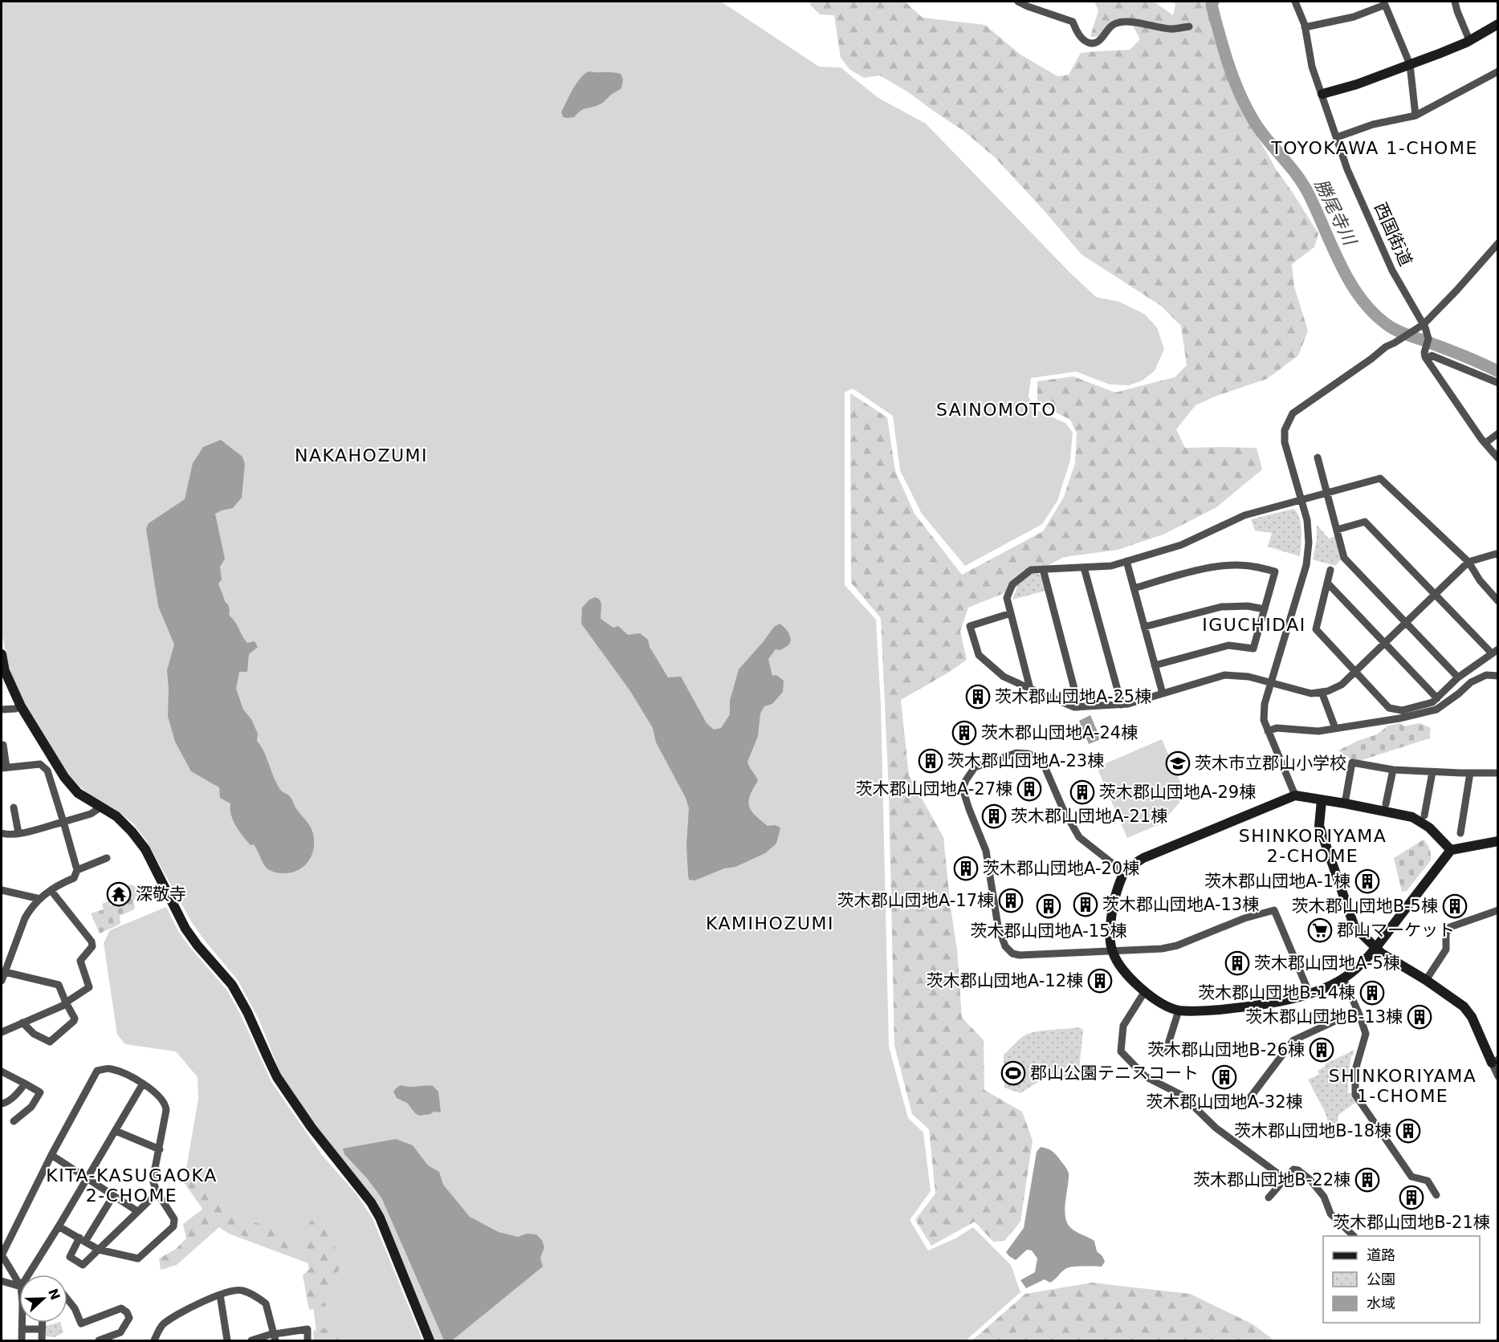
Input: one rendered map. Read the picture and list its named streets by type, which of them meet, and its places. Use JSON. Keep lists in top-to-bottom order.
{
  "streets": {
    "street": ["西国街道"]
  },
  "districts": [
    "TOYOKAWA 1-CHOME",
    "SAINOMOTO",
    "NAKAHOZUMI",
    "IGUCHIDAI",
    "SHINKORIYAMA 2-CHOME",
    "KAMIHOZUMI",
    "SHINKORIYAMA 1-CHOME",
    "KITA-KASUGAOKA 2-CHOME"
  ],
  "water": ["勝尾寺川"],
  "places": {
    "building": [
      "茨木郡山団地A-25棟",
      "茨木郡山団地A-24棟",
      "茨木郡山団地A-23棟",
      "茨木郡山団地A-27棟",
      "茨木郡山団地A-29棟",
      "茨木郡山団地A-21棟",
      "茨木郡山団地A-20棟",
      "茨木郡山団地A-1棟",
      "茨木郡山団地A-17棟",
      "茨木郡山団地A-13棟",
      "茨木郡山団地A-15棟",
      "茨木郡山団地B-5棟",
      "茨木郡山団地A-5棟",
      "茨木郡山団地A-12棟",
      "茨木郡山団地B-14棟",
      "茨木郡山団地B-13棟",
      "茨木郡山団地B-26棟",
      "茨木郡山団地A-32棟",
      "茨木郡山団地B-18棟",
      "茨木郡山団地B-22棟",
      "茨木郡山団地B-21棟"
    ],
    "school or university": ["茨木市立郡山小学校"],
    "temple": ["深敬寺"],
    "supermarket": ["郡山マーケット"],
    "sports": ["郡山公園テニスコート"]
  },
  "legend": ["道路", "公園", "水域"],
  "north": "right"
}
